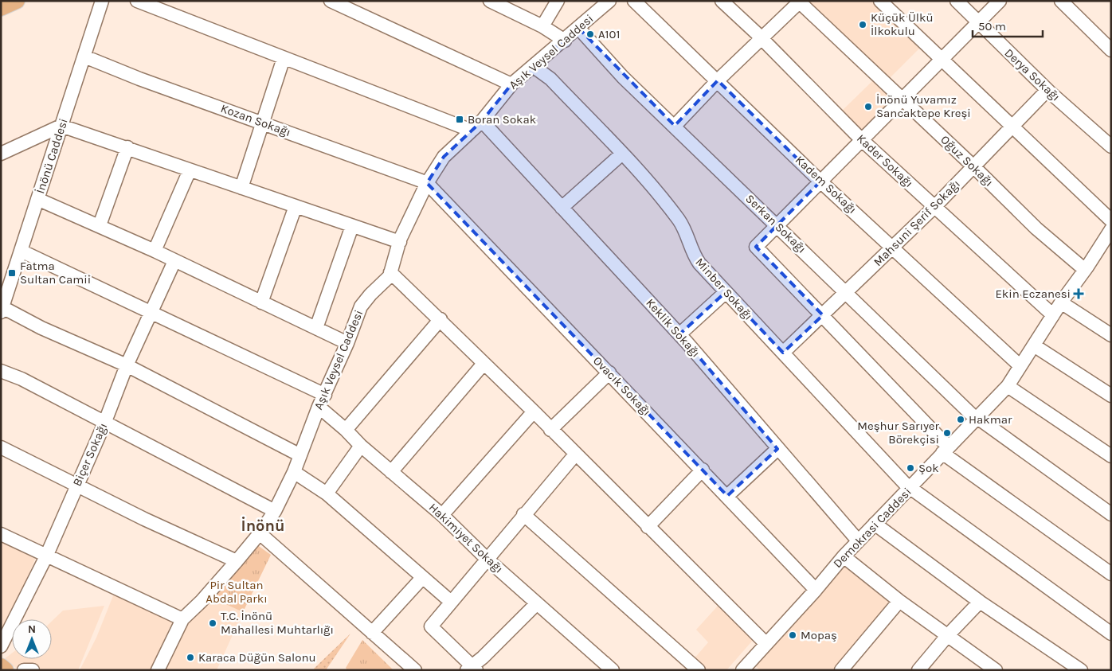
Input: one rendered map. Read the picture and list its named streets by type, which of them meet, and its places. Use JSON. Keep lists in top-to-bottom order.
{
  "streets": {
    "street": [
      "Aşık Veysel Caddesi",
      "Derya Sokağı",
      "Kozan Sokağı",
      "İnönü Caddesi",
      "Kader Sokağı",
      "Oğuz Sokağı",
      "Kadem Sokağı",
      "Mahsuni Şerif Sokağı",
      "Serkan Sokağı",
      "Minber Sokağı",
      "Keklik Sokağı",
      "Ovacık Sokağı",
      "Biçer Sokağı",
      "Demokrasi Caddesi",
      "Hakimiyet Sokağı"
    ]
  },
  "crossings": [
    ["Aşık Veysel Caddesi", "Kozan Sokağı"],
    ["Aşık Veysel Caddesi", "Serkan Sokağı"],
    ["Aşık Veysel Caddesi", "Minber Sokağı"],
    ["Aşık Veysel Caddesi", "Keklik Sokağı"],
    ["Aşık Veysel Caddesi", "Ovacık Sokağı"],
    ["Aşık Veysel Caddesi", "Hakimiyet Sokağı"],
    ["Derya Sokağı", "Mahsuni Şerif Sokağı"],
    ["Kozan Sokağı", "İnönü Caddesi"],
    ["Kozan Sokağı", "Ovacık Sokağı"],
    ["İnönü Caddesi", "Hakimiyet Sokağı"],
    ["Kader Sokağı", "Mahsuni Şerif Sokağı"],
    ["Kader Sokağı", "Demokrasi Caddesi"],
    ["Oğuz Sokağı", "Mahsuni Şerif Sokağı"],
    ["Kadem Sokağı", "Mahsuni Şerif Sokağı"],
    ["Kadem Sokağı", "Demokrasi Caddesi"],
    ["Mahsuni Şerif Sokağı", "Serkan Sokağı"],
    ["Mahsuni Şerif Sokağı", "Minber Sokağı"],
    ["Serkan Sokağı", "Demokrasi Caddesi"],
    ["Minber Sokağı", "Demokrasi Caddesi"],
    ["Keklik Sokağı", "Demokrasi Caddesi"],
    ["Ovacık Sokağı", "Demokrasi Caddesi"],
    ["Biçer Sokağı", "Hakimiyet Sokağı"]
  ],
  "districts": ["İnönü"],
  "parks": ["Pir Sultan Abdal Parkı"],
  "places": {
    "other": [
      "Küçük Ülkü İlkokulu",
      "A101",
      "İnönü Yuvamız Sancaktepe Kreşi",
      "Hakmar",
      "Meşhur Sarıyer Börekçisi",
      "Şok",
      "T.C. İnönü Mahallesi Muhtarlığı",
      "Mopaş",
      "Karaca Düğün Salonu"
    ],
    "transit": ["Boran Sokak", "Fatma Sultan Camii"],
    "health": ["Ekin Eczanesi"]
  },
  "scale_bar": "50 m",
  "north": "top"
}
